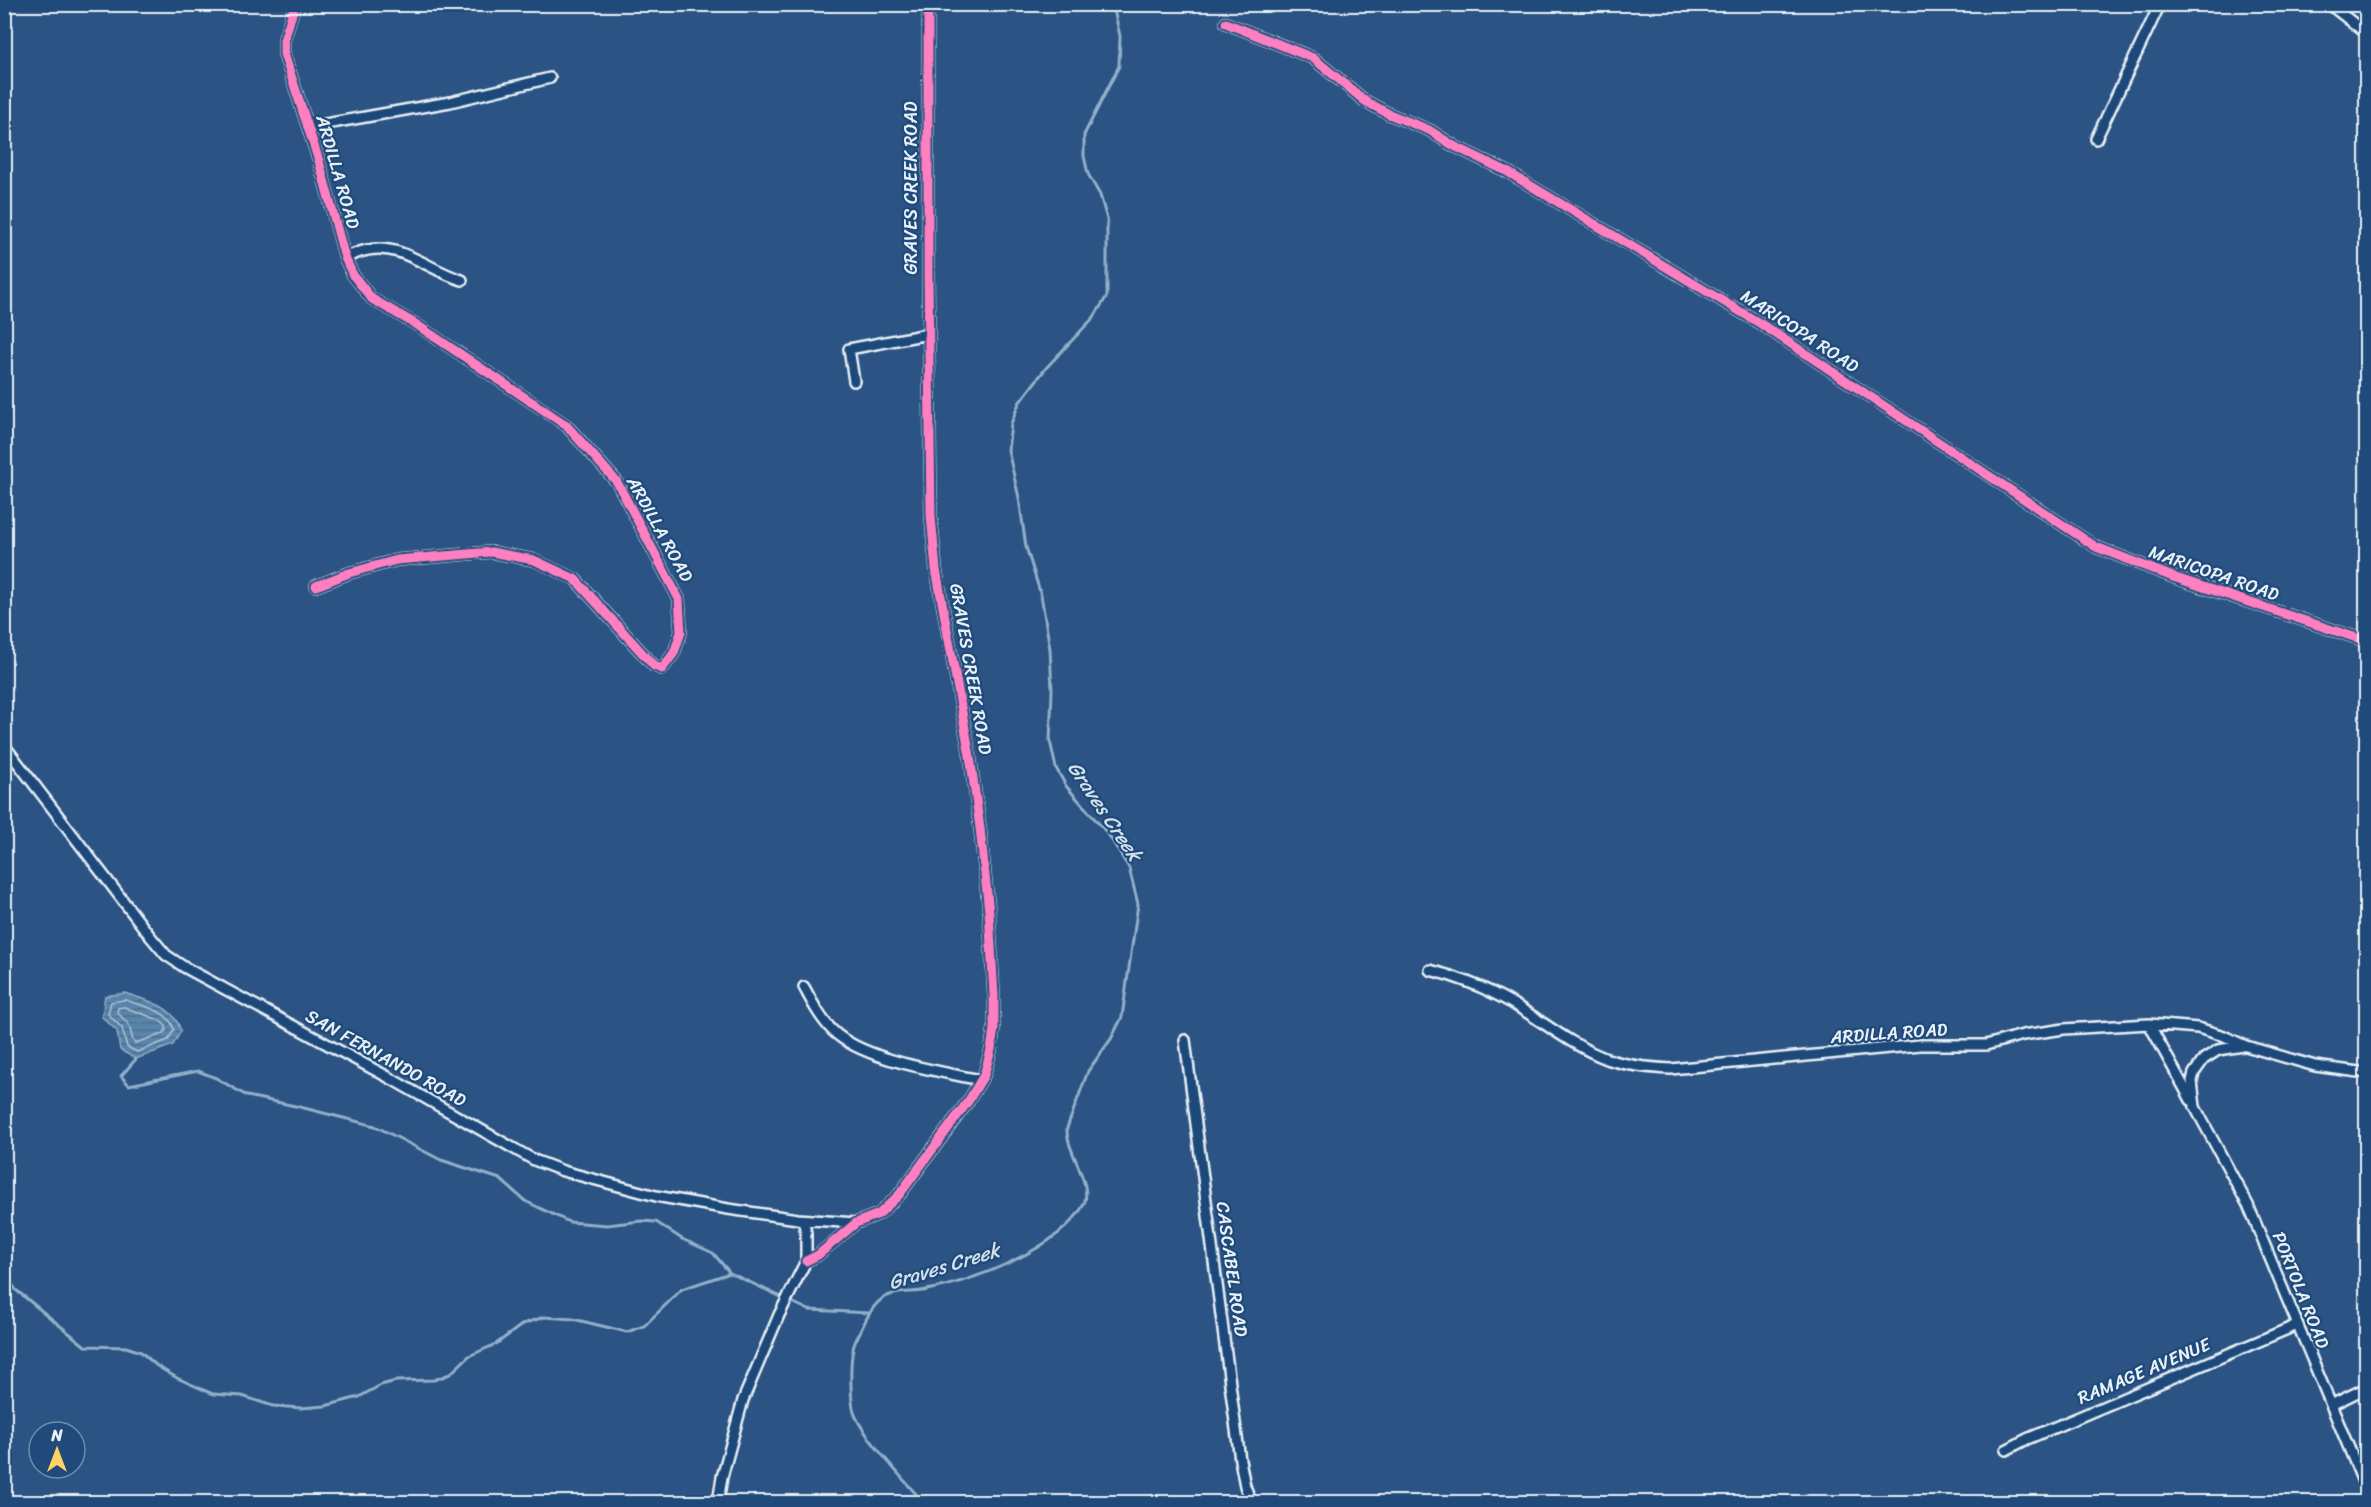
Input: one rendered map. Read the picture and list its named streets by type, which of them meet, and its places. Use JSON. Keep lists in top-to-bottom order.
{
  "streets": {
    "street": [
      "ARDILLA ROAD",
      "GRAVES CREEK ROAD",
      "MARICOPA ROAD",
      "SAN FERNANDO ROAD",
      "CASCABEL ROAD",
      "PORTOLA ROAD",
      "RAMAGE AVENUE"
    ]
  },
  "crossings": [
    ["ARDILLA ROAD", "PORTOLA ROAD"],
    ["GRAVES CREEK ROAD", "SAN FERNANDO ROAD"],
    ["PORTOLA ROAD", "RAMAGE AVENUE"]
  ],
  "water": ["Graves Creek"],
  "north": "top"
}
